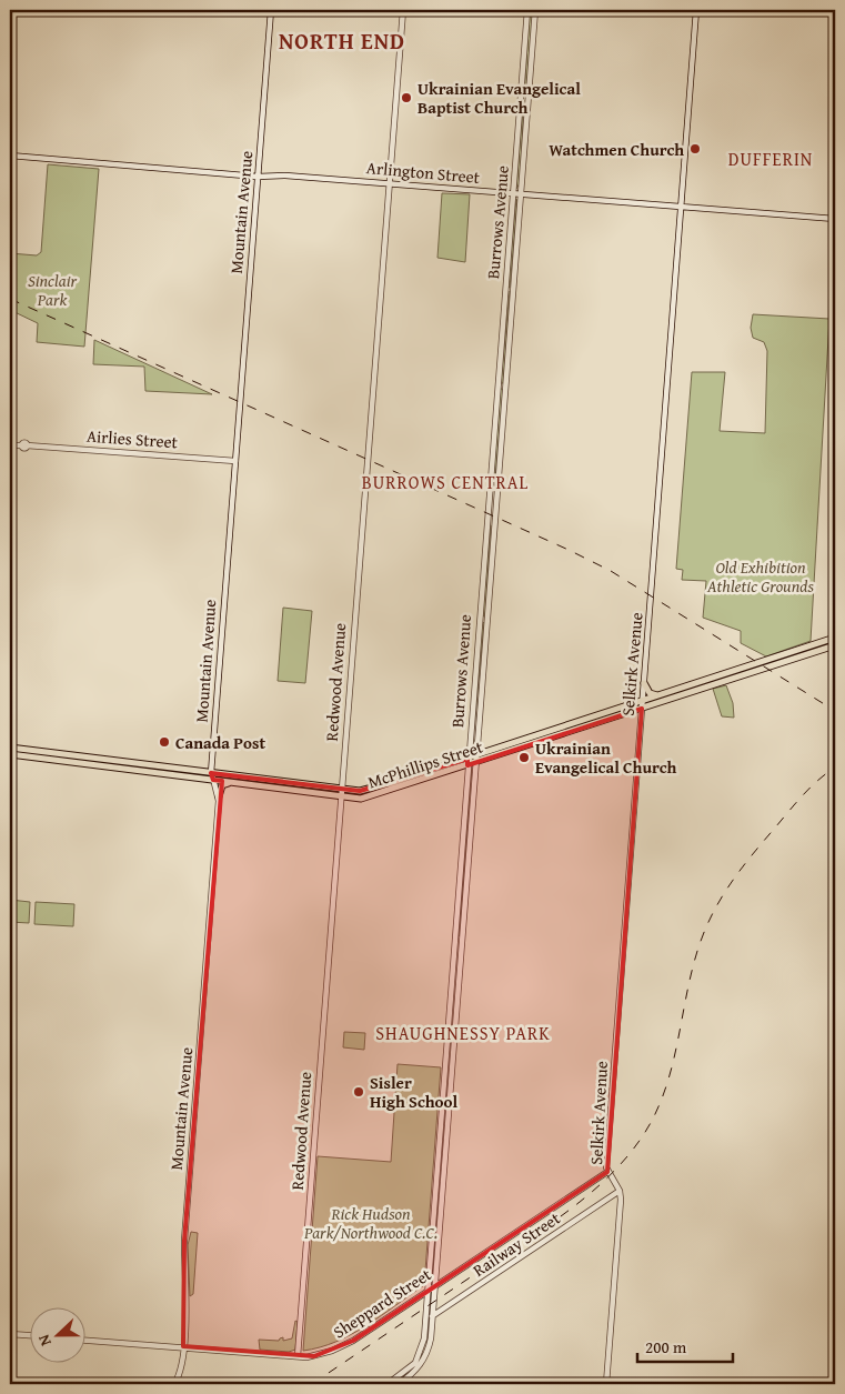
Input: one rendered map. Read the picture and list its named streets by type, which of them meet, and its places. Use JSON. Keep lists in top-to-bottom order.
{
  "streets": {
    "main road": ["McPhillips Street"],
    "street": [
      "Arlington Street",
      "Mountain Avenue",
      "Burrows Avenue",
      "Airlies Street",
      "Selkirk Avenue",
      "Redwood Avenue",
      "Railway Street",
      "Sheppard Street"
    ]
  },
  "crossings": [
    ["Arlington Street", "Mountain Avenue"],
    ["Arlington Street", "Burrows Avenue"],
    ["Arlington Street", "Selkirk Avenue"],
    ["Arlington Street", "Redwood Avenue"],
    ["Mountain Avenue", "Airlies Street"],
    ["Mountain Avenue", "McPhillips Street"],
    ["Mountain Avenue", "Sheppard Street"],
    ["Burrows Avenue", "McPhillips Street"],
    ["Burrows Avenue", "Railway Street"],
    ["Burrows Avenue", "Sheppard Street"],
    ["Selkirk Avenue", "McPhillips Street"],
    ["Selkirk Avenue", "Railway Street"],
    ["Selkirk Avenue", "Sheppard Street"],
    ["Redwood Avenue", "McPhillips Street"],
    ["Redwood Avenue", "Sheppard Street"]
  ],
  "districts": [
    "NORTH END",
    "DUFFERIN",
    "BURROWS CENTRAL",
    "SHAUGHNESSY PARK"
  ],
  "parks": ["Sinclair Park", "Old Exhibition Athletic Grounds", "Rick Hudson Park/Northwood C.C."],
  "places": [
    "Ukrainian Evangelical Baptist Church",
    "Watchmen Church",
    "Canada Post",
    "Ukrainian Evangelical Church",
    "Sisler High School"
  ],
  "scale_bar": "200 m",
  "north": "left"
}
